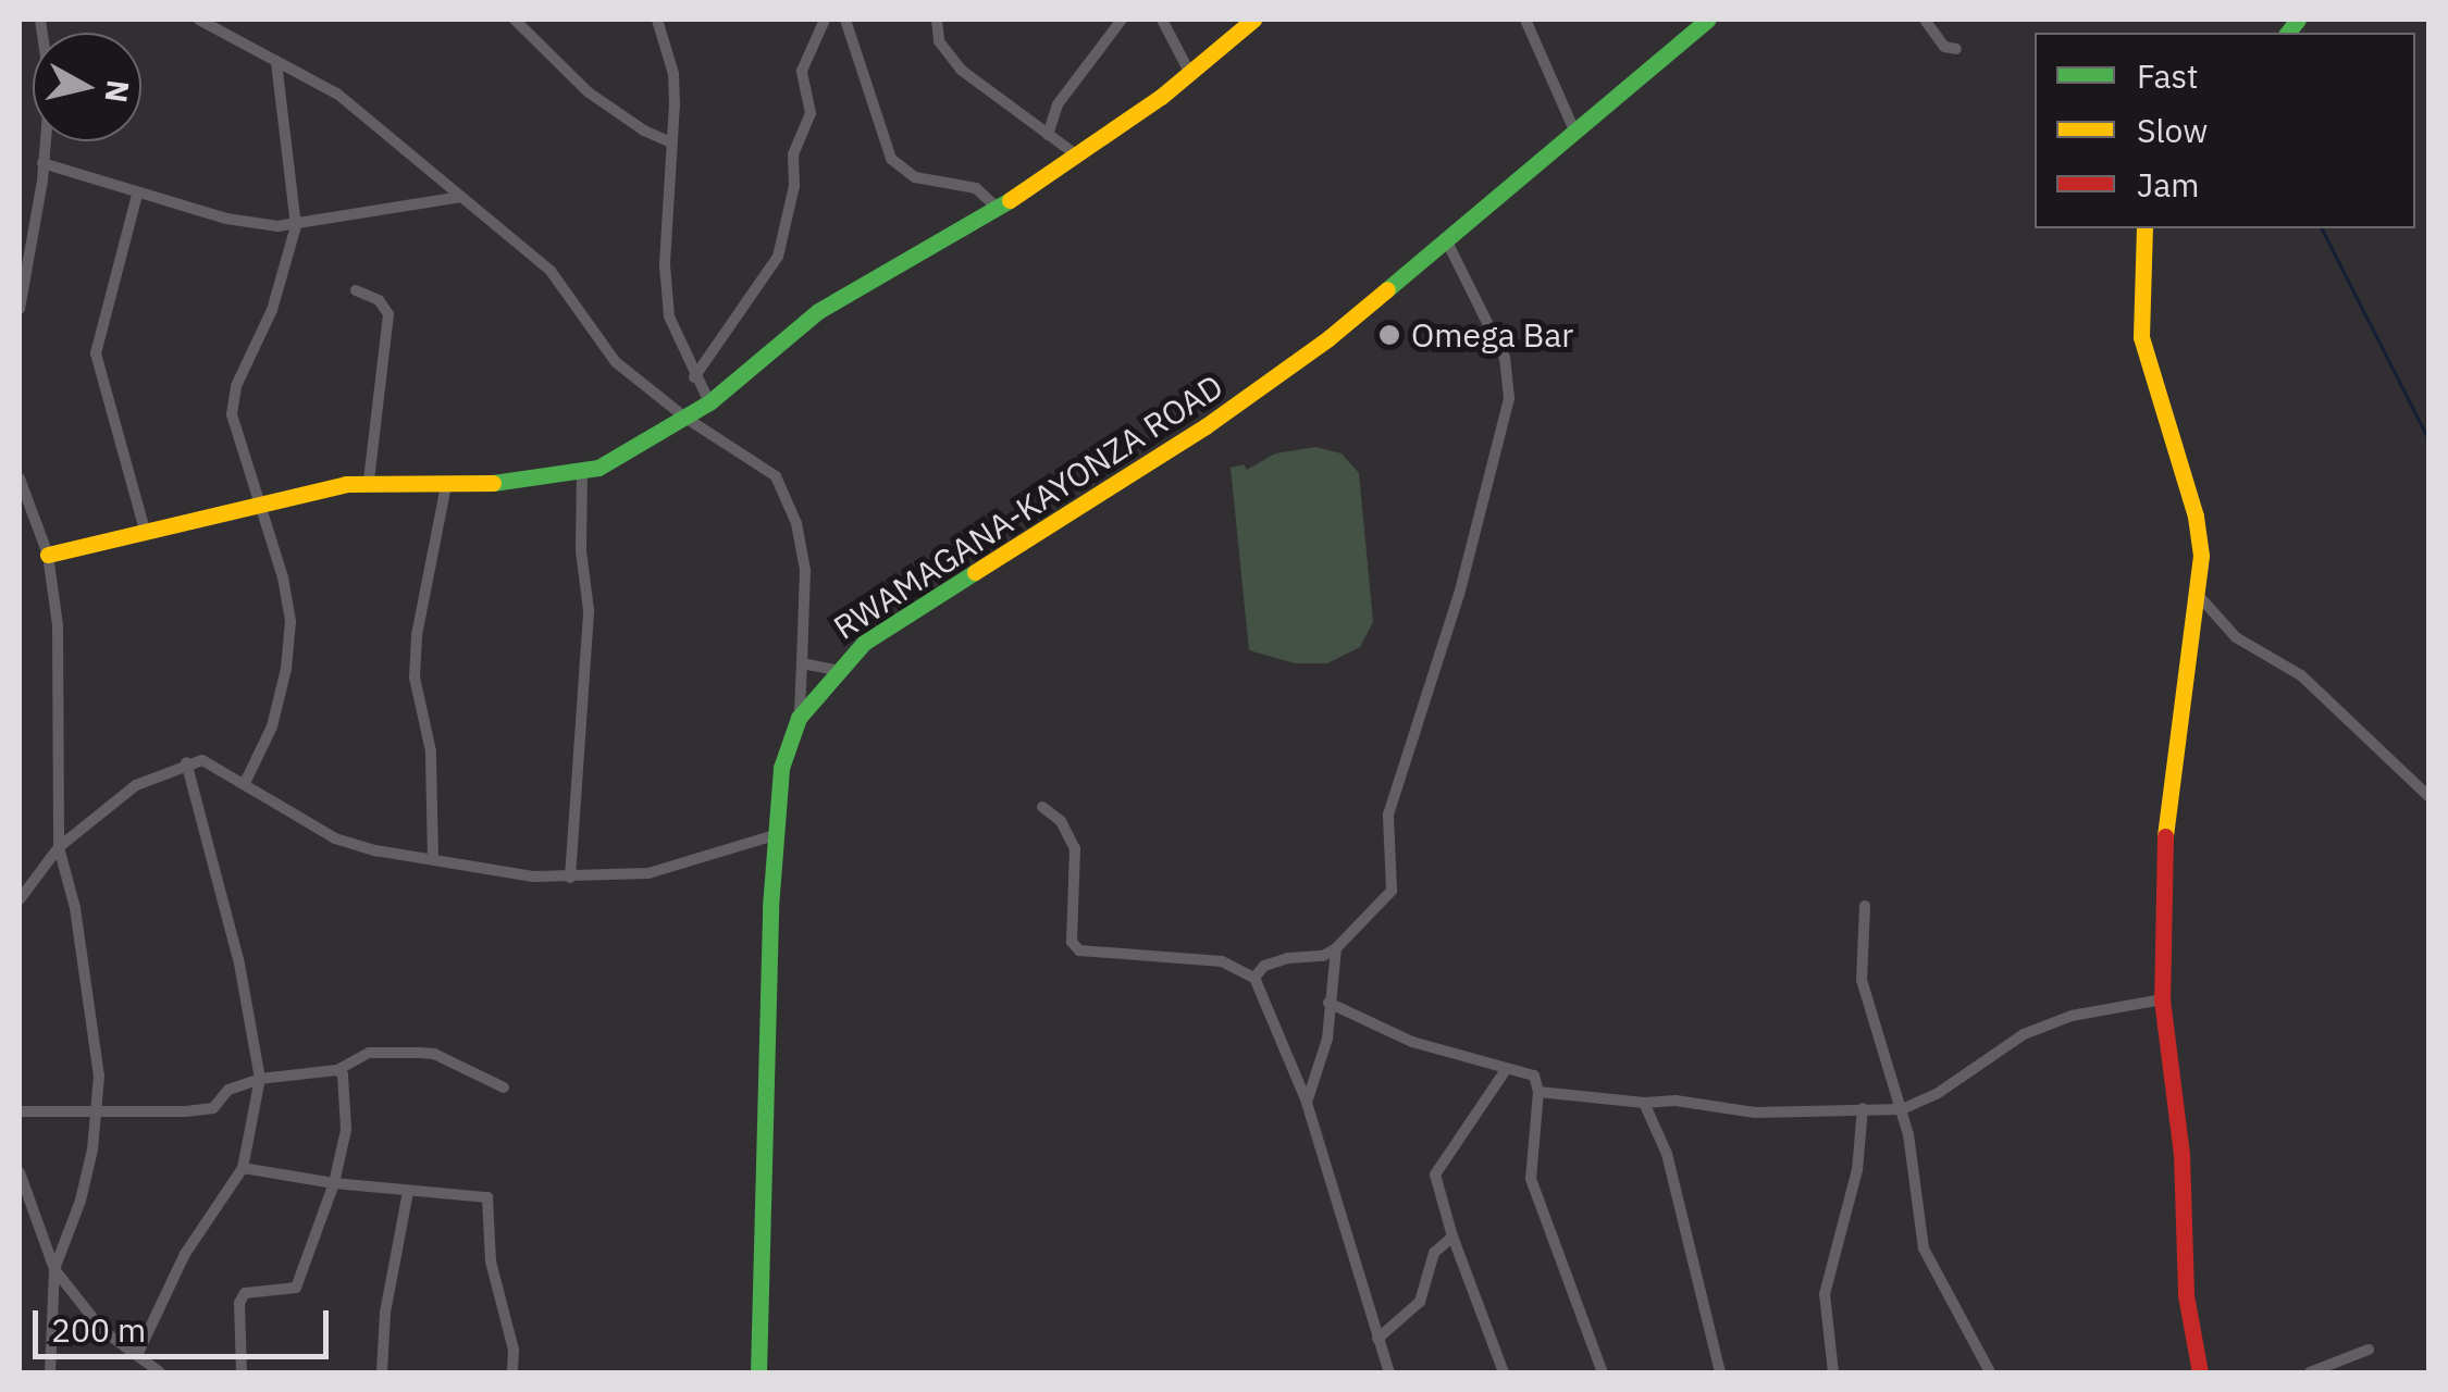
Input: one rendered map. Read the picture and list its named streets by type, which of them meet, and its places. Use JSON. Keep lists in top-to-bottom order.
{
  "streets": {
    "main road": ["RWAMAGANA-KAYONZA ROAD"]
  },
  "places": ["Omega Bar"],
  "legend": ["Fast", "Slow", "Jam"],
  "scale_bar": "200 m",
  "north": "right"
}
